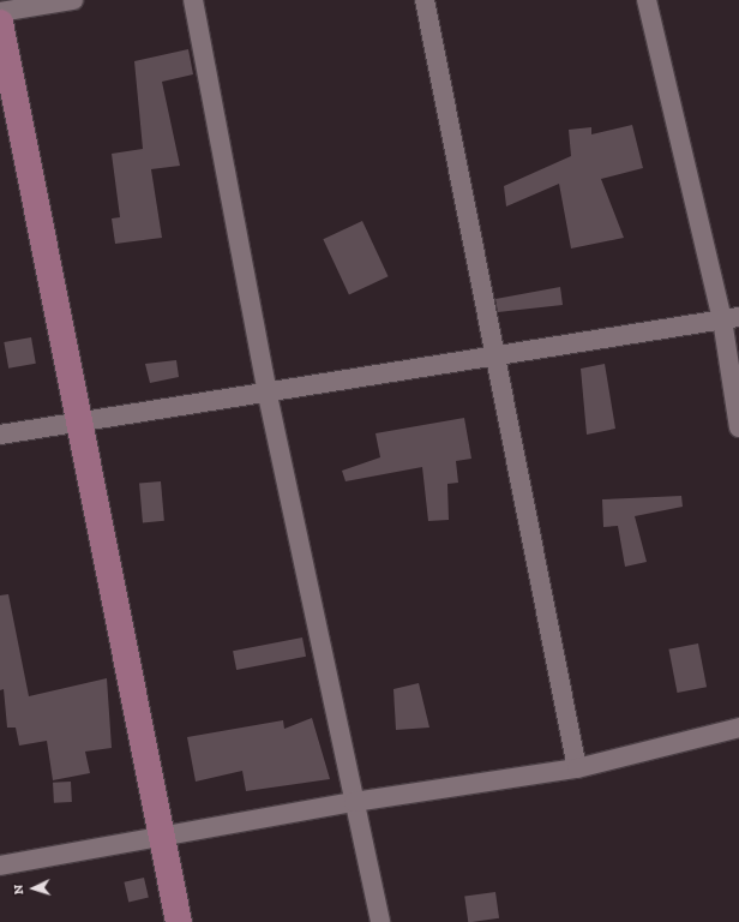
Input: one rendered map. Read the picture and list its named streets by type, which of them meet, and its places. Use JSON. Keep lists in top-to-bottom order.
{
  "north": "left"
}
